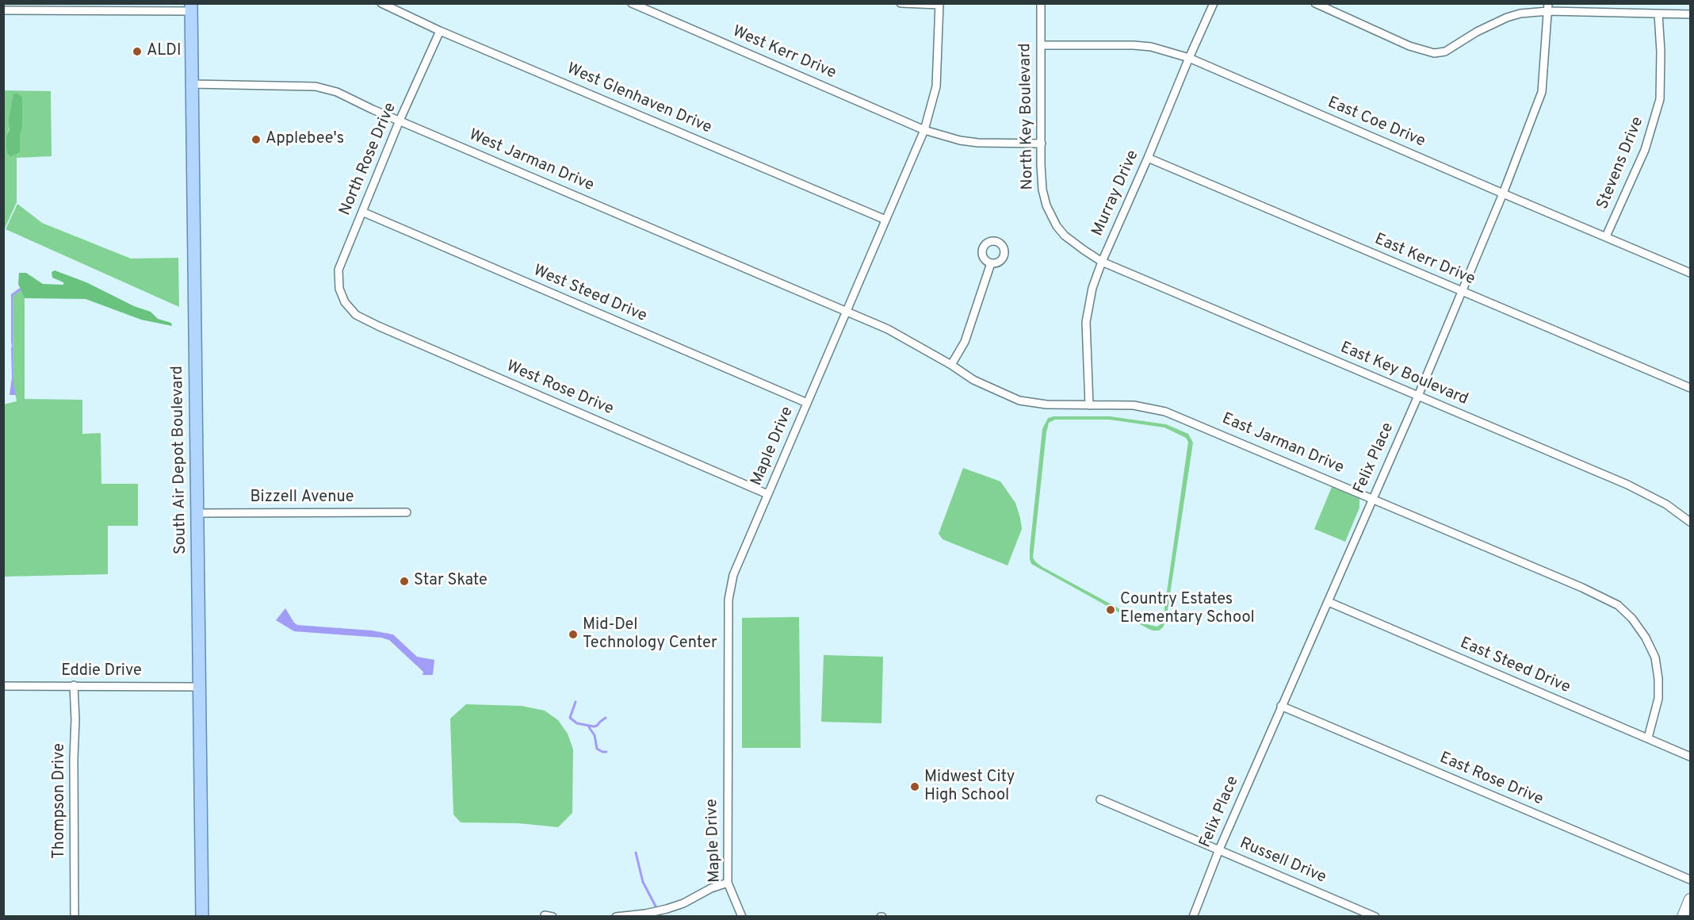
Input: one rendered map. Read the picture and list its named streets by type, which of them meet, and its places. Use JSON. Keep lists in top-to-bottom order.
{
  "streets": {
    "main road": ["South Air Depot Boulevard"],
    "street": [
      "West Kerr Drive",
      "West Glenhaven Drive",
      "North Key Boulevard",
      "East Coe Drive",
      "North Rose Drive",
      "West Jarman Drive",
      "Stevens Drive",
      "Murray Drive",
      "East Kerr Drive",
      "West Steed Drive",
      "East Key Boulevard",
      "West Rose Drive",
      "East Jarman Drive",
      "Maple Drive",
      "Felix Place",
      "Bizzell Avenue",
      "East Steed Drive",
      "Eddie Drive",
      "East Rose Drive",
      "Thompson Drive",
      "Russell Drive"
    ]
  },
  "crossings": [
    ["West Kerr Drive", "Maple Drive"],
    ["West Glenhaven Drive", "North Rose Drive"],
    ["West Glenhaven Drive", "Maple Drive"],
    ["North Key Boulevard", "East Coe Drive"],
    ["North Key Boulevard", "Murray Drive"],
    ["North Key Boulevard", "East Key Boulevard"],
    ["East Coe Drive", "Stevens Drive"],
    ["East Coe Drive", "Murray Drive"],
    ["East Coe Drive", "Felix Place"],
    ["North Rose Drive", "West Jarman Drive"],
    ["North Rose Drive", "West Steed Drive"],
    ["North Rose Drive", "West Rose Drive"],
    ["West Jarman Drive", "East Jarman Drive"],
    ["West Jarman Drive", "Maple Drive"],
    ["West Jarman Drive", "South Air Depot Boulevard"],
    ["Murray Drive", "East Kerr Drive"],
    ["Murray Drive", "East Key Boulevard"],
    ["Murray Drive", "East Jarman Drive"],
    ["East Kerr Drive", "Felix Place"],
    ["West Steed Drive", "Maple Drive"],
    ["East Key Boulevard", "Felix Place"],
    ["West Rose Drive", "Maple Drive"],
    ["East Jarman Drive", "Maple Drive"],
    ["East Jarman Drive", "Felix Place"],
    ["East Jarman Drive", "East Steed Drive"],
    ["Felix Place", "East Steed Drive"],
    ["Felix Place", "East Rose Drive"],
    ["Felix Place", "Russell Drive"],
    ["South Air Depot Boulevard", "Bizzell Avenue"],
    ["South Air Depot Boulevard", "Eddie Drive"],
    ["Eddie Drive", "Thompson Drive"]
  ],
  "places": [
    "ALDI",
    "Applebee's",
    "Star Skate",
    "Country Estates Elementary School",
    "Mid-Del Technology Center",
    "Midwest City High School"
  ]
}
